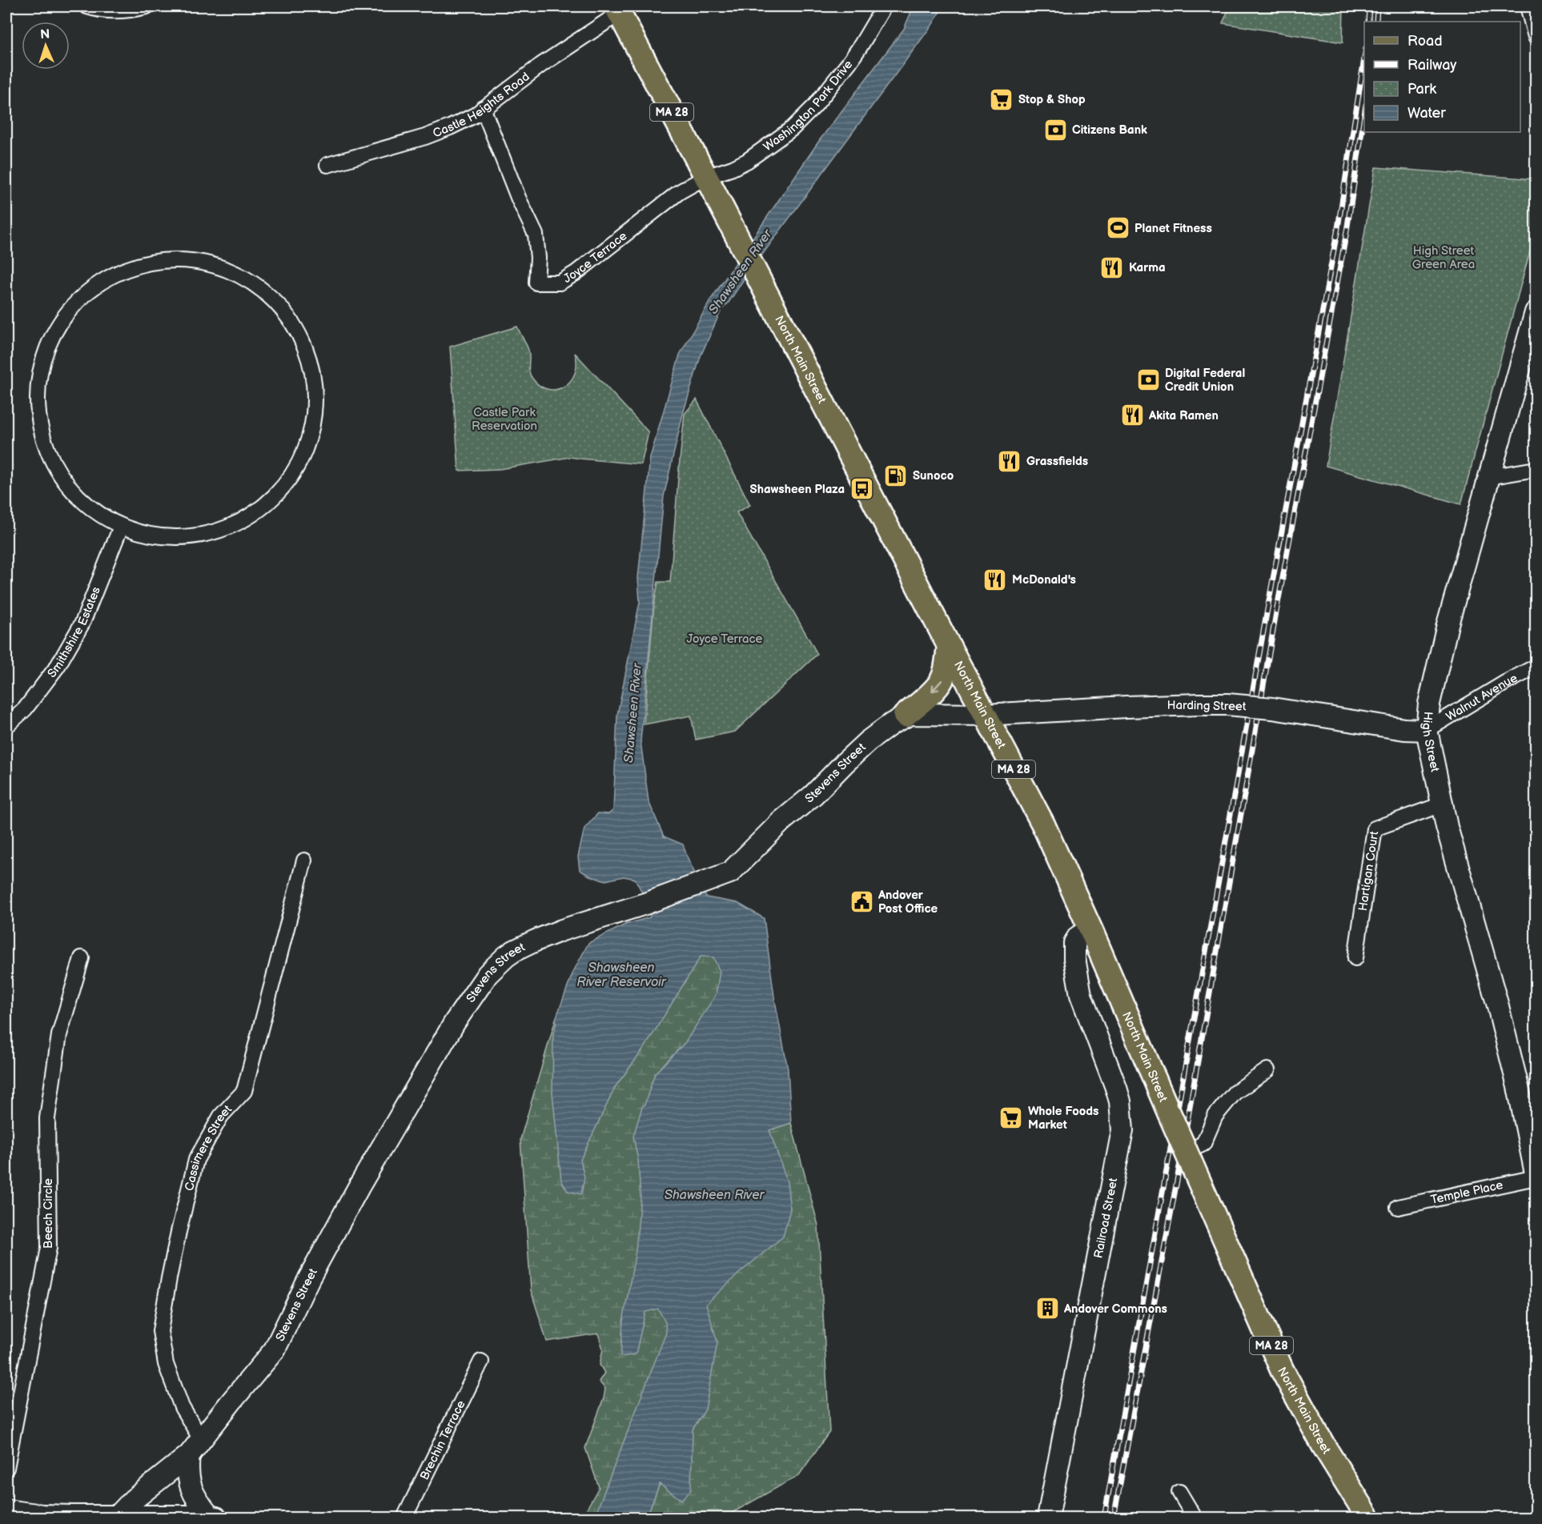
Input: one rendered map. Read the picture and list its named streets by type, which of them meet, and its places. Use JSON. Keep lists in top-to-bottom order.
{
  "streets": {
    "main road": [
      "MA 28",
      "North Main Street",
      "Harding Street",
      "High Street",
      "Stevens Street",
      "Railroad Street"
    ],
    "street": [
      "Castle Heights Road",
      "Washington Park Drive",
      "Joyce Terrace",
      "Smithshire Estates",
      "Walnut Avenue",
      "Hartigan Court",
      "Cassimere Street",
      "Temple Place",
      "Beech Circle",
      "Brechin Terrace"
    ]
  },
  "crossings": [
    ["Castle Heights Road", "Joyce Terrace"],
    ["Castle Heights Road", "North Main Street"],
    ["Washington Park Drive", "Joyce Terrace"],
    ["Washington Park Drive", "North Main Street"],
    ["Joyce Terrace", "North Main Street"],
    ["North Main Street", "Harding Street"],
    ["North Main Street", "Stevens Street"],
    ["North Main Street", "Railroad Street"],
    ["Walnut Avenue", "Harding Street"],
    ["Walnut Avenue", "High Street"],
    ["Harding Street", "High Street"],
    ["Harding Street", "Stevens Street"],
    ["High Street", "Hartigan Court"],
    ["Stevens Street", "Cassimere Street"]
  ],
  "water": ["Shawsheen River", "Shawsheen River Reservoir"],
  "parks": ["High Street Green Area", "Castle Park Reservation", "Joyce Terrace"],
  "places": {
    "supermarket": ["Stop & Shop", "Whole Foods Market"],
    "bank": ["Citizens Bank", "Digital Federal Credit Union"],
    "sports": ["Planet Fitness"],
    "restaurant": [
      "Karma",
      "Akita Ramen",
      "Grassfields",
      "McDonald's"
    ],
    "fuel station": ["Sunoco"],
    "bus stop": ["Shawsheen Plaza"],
    "public building": ["Andover Post Office"],
    "building": ["Andover Commons"]
  },
  "legend": [
    "Road",
    "Railway",
    "Park",
    "Water"
  ],
  "north": "top"
}
